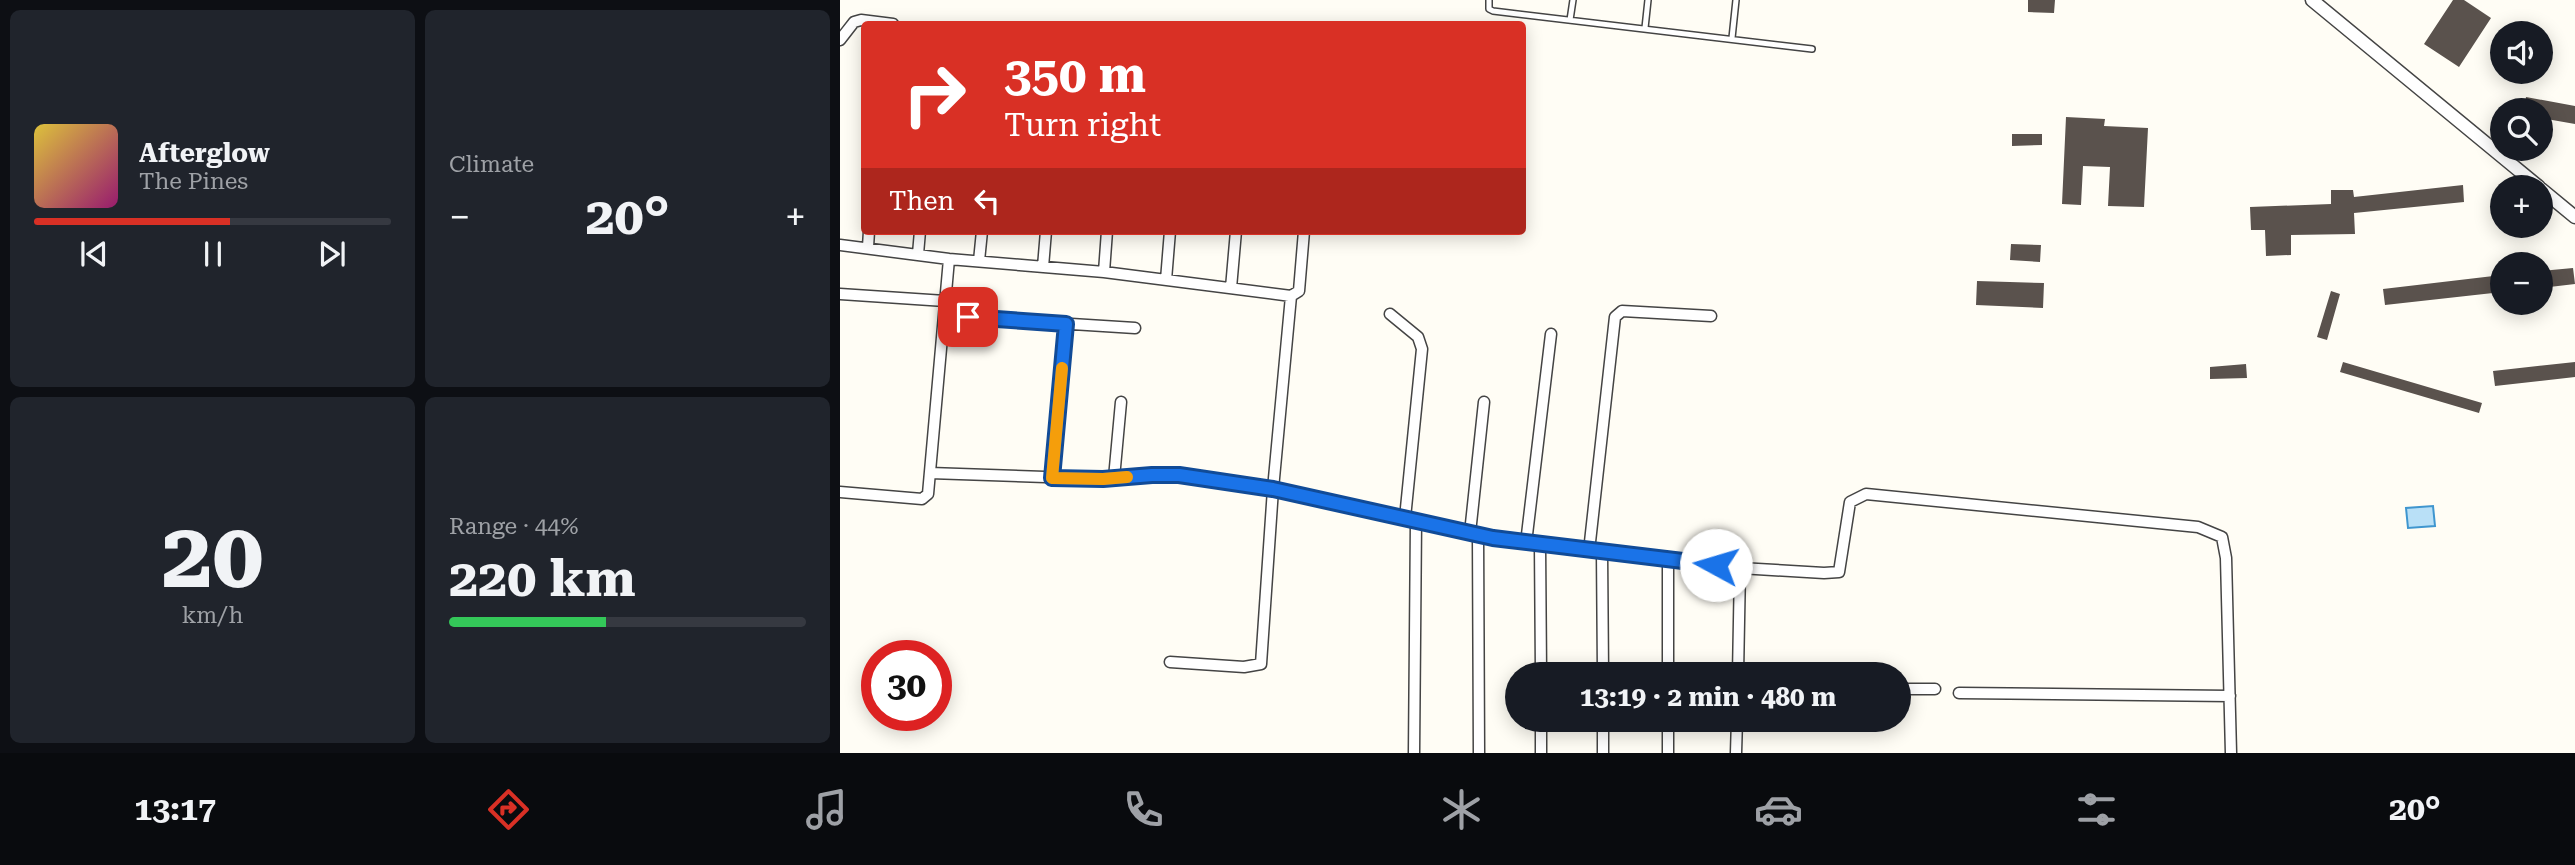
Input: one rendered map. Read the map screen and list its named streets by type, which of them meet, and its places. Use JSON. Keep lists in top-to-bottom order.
{
  "page": {
    "tile": [
      "Climate",
      ["20", "km/h"],
      ["Range · 44%", "220 km"]
    ],
    "map_buttons": ["+", "−"],
    "turn": ["350 m", "Turn right"],
    "song": ["Afterglow", "The Pines"],
    "then": "Then",
    "heat": ["−", "20°", "+"],
    "limit": "30",
    "trip": "13:19 · 2 min · 480 m",
    "tabs": ["13:17", "20°"]
  }
}
